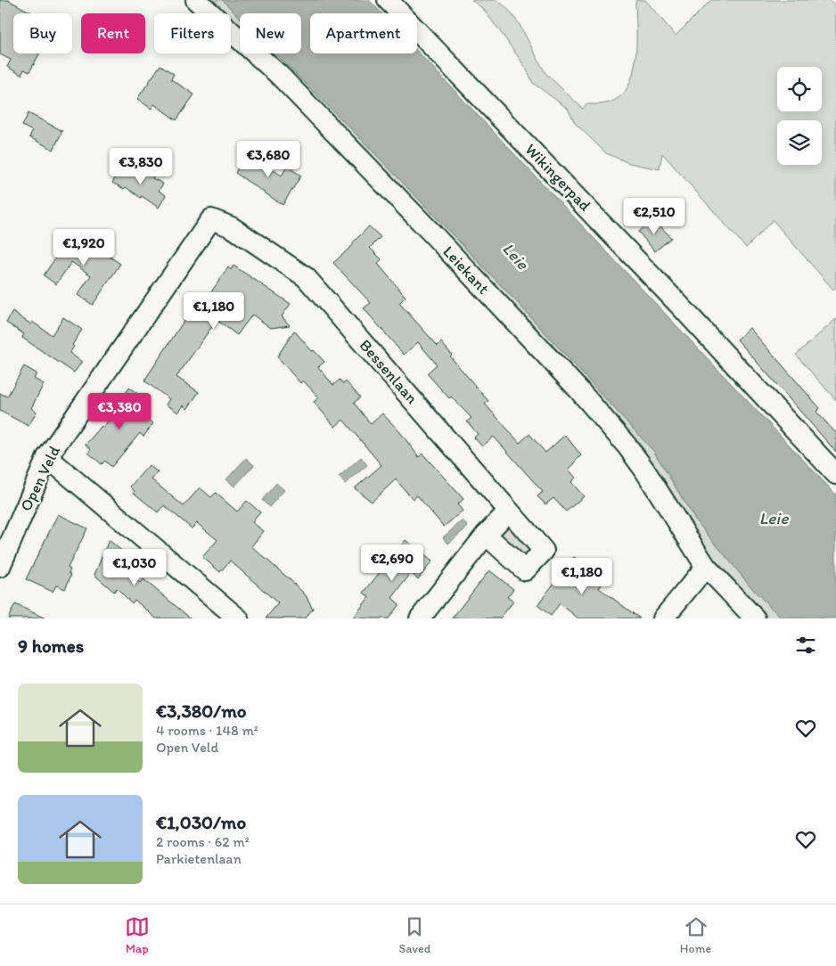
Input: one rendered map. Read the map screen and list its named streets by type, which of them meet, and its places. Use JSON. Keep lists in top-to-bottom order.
{
  "streets": {
    "street": [
      "Wikingerpad",
      "Leiekant",
      "Bessenlaan",
      "Open Veld"
    ]
  },
  "crossings": [
    ["Bessenlaan", "Open Veld"]
  ],
  "water": ["Leie"],
  "page": {
    "chip": [
      "Buy",
      "Rent",
      "Filters",
      "New",
      "Apartment"
    ],
    "price": [
      "€3,680",
      "€3,830",
      "€2,510",
      "€1,920",
      "€1,180",
      "€3,380",
      "€2,690",
      "€1,030",
      "€1,180"
    ],
    "heading": "9 homes",
    "list": [
      {
        "name": "€3,380/mo",
        "note": "4 rooms · 148 m² · Open Veld"
      },
      {
        "name": "€1,030/mo",
        "note": "2 rooms · 62 m² · Parkietenlaan"
      }
    ],
    "tabs": ["Map", "Saved", "Home"]
  }
}
